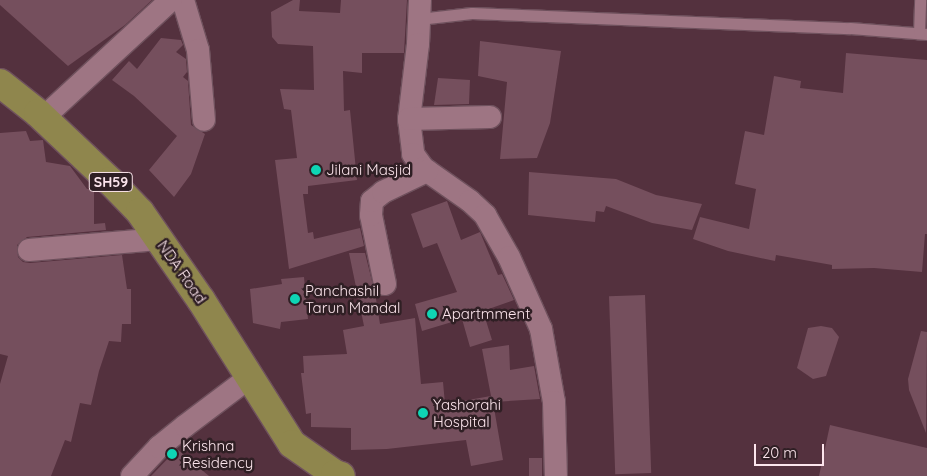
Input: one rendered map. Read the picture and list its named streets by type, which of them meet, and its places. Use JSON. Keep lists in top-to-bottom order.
{
  "streets": {
    "main road": ["SH59", "NDA Road"]
  },
  "places": [
    "Jilani Masjid",
    "Panchashil Tarun Mandal",
    "Apartmment",
    "Yashorahi Hospital",
    "Krishna Residency"
  ],
  "scale_bar": "20 m"
}
